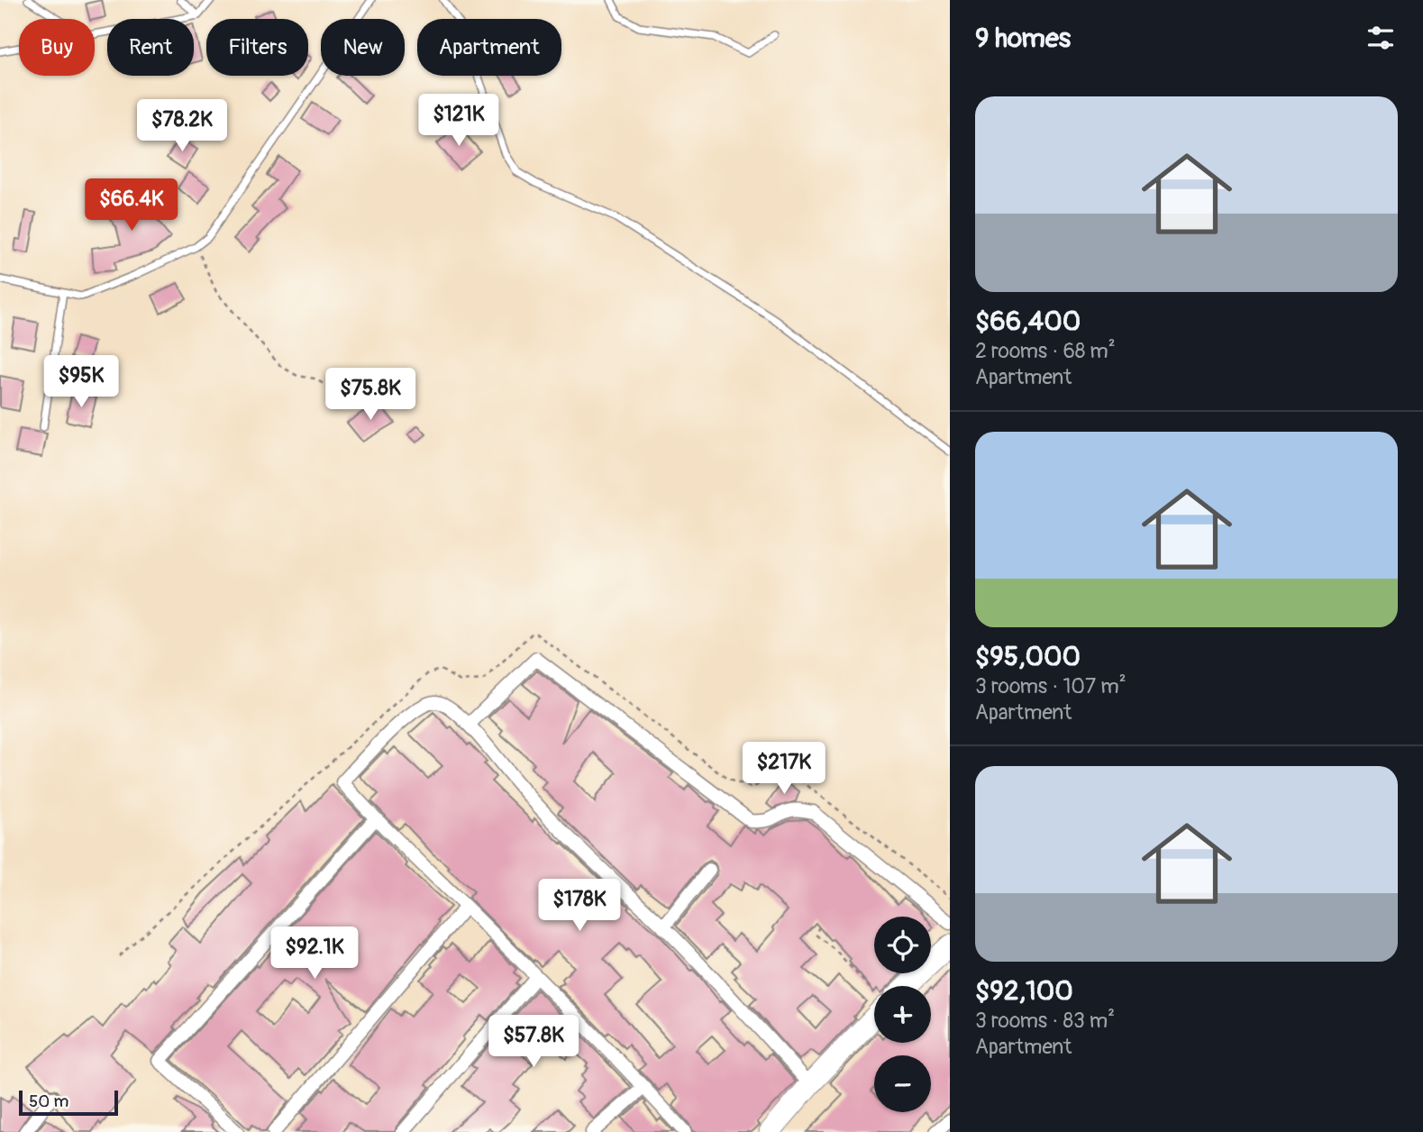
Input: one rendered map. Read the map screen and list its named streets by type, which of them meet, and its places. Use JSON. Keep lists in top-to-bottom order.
{
  "scale_bar": "50 m",
  "page": {
    "heading": "9 homes",
    "chip": [
      "Buy",
      "Rent",
      "Filters",
      "New",
      "Apartment"
    ],
    "list": [
      {
        "name": "$66,400",
        "note": "2 rooms · 68 m² · Apartment"
      },
      {
        "name": "$95,000",
        "note": "3 rooms · 107 m² · Apartment"
      },
      {
        "name": "$92,100",
        "note": "3 rooms · 83 m² · Apartment"
      }
    ],
    "price": [
      "$121K",
      "$78.2K",
      "$66.4K",
      "$95K",
      "$75.8K",
      "$217K",
      "$178K",
      "$92.1K",
      "$57.8K"
    ],
    "map_buttons": ["+", "−"],
    "scale": "50 m"
  }
}
